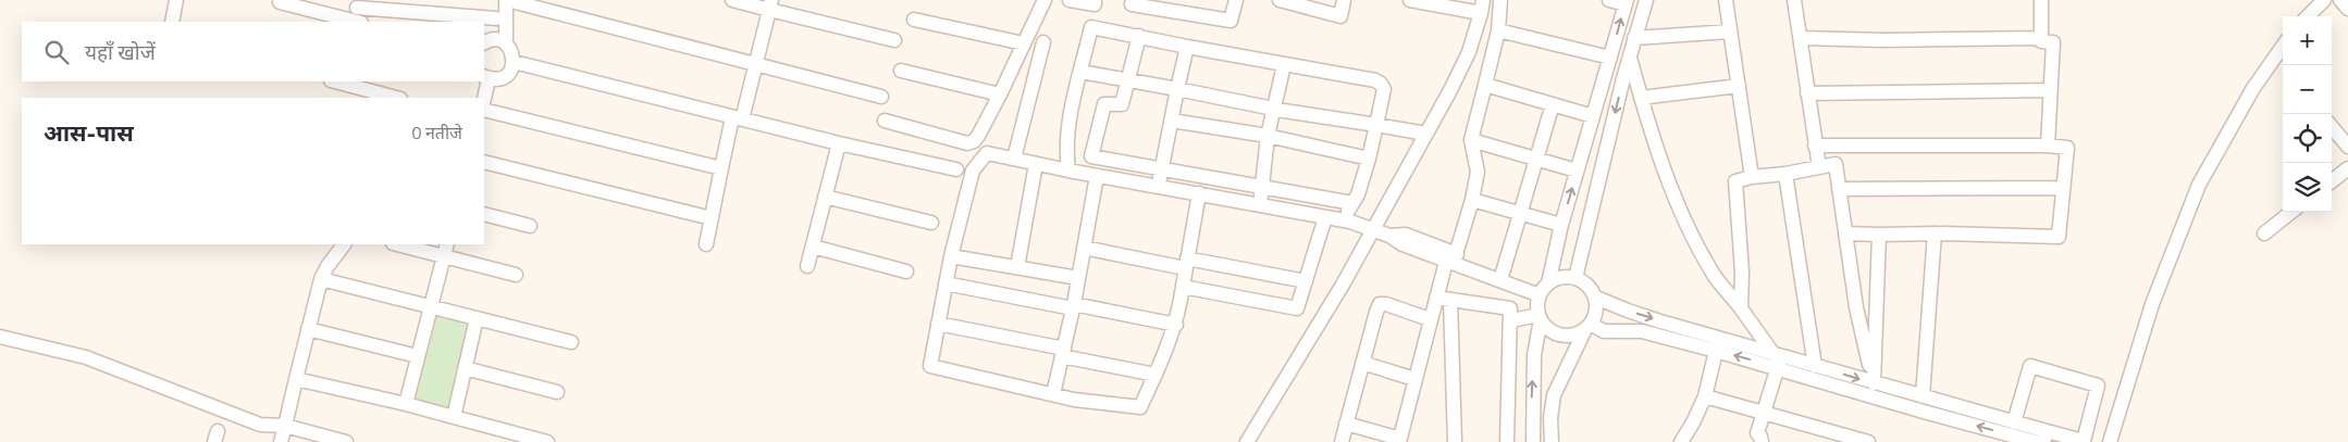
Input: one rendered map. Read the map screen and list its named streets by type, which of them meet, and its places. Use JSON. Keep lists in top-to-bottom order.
{
  "page": {
    "map_buttons": ["+", "−"],
    "search": "यहाँ खोजें",
    "heading": ["आस-पास", "0 नतीजे"]
  }
}
